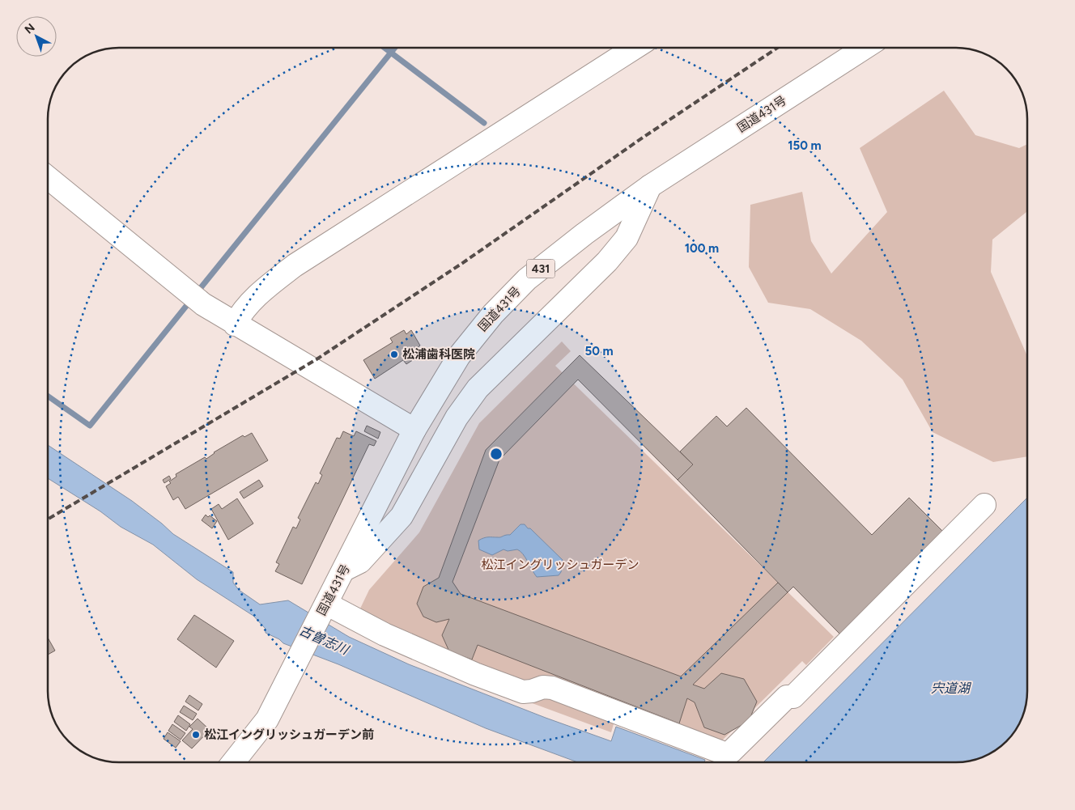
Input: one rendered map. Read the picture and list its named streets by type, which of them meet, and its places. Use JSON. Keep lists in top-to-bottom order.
{
  "streets": {
    "main road": ["国道431号", "431"]
  },
  "water": ["古曽志川", "宍道湖"],
  "parks": ["松江イングリッシュガーデン"],
  "places": ["松浦歯科医院", "松江イングリッシュガーデン前"],
  "north": "top left",
  "rings": ["150 m", "100 m", "50 m"]
}
